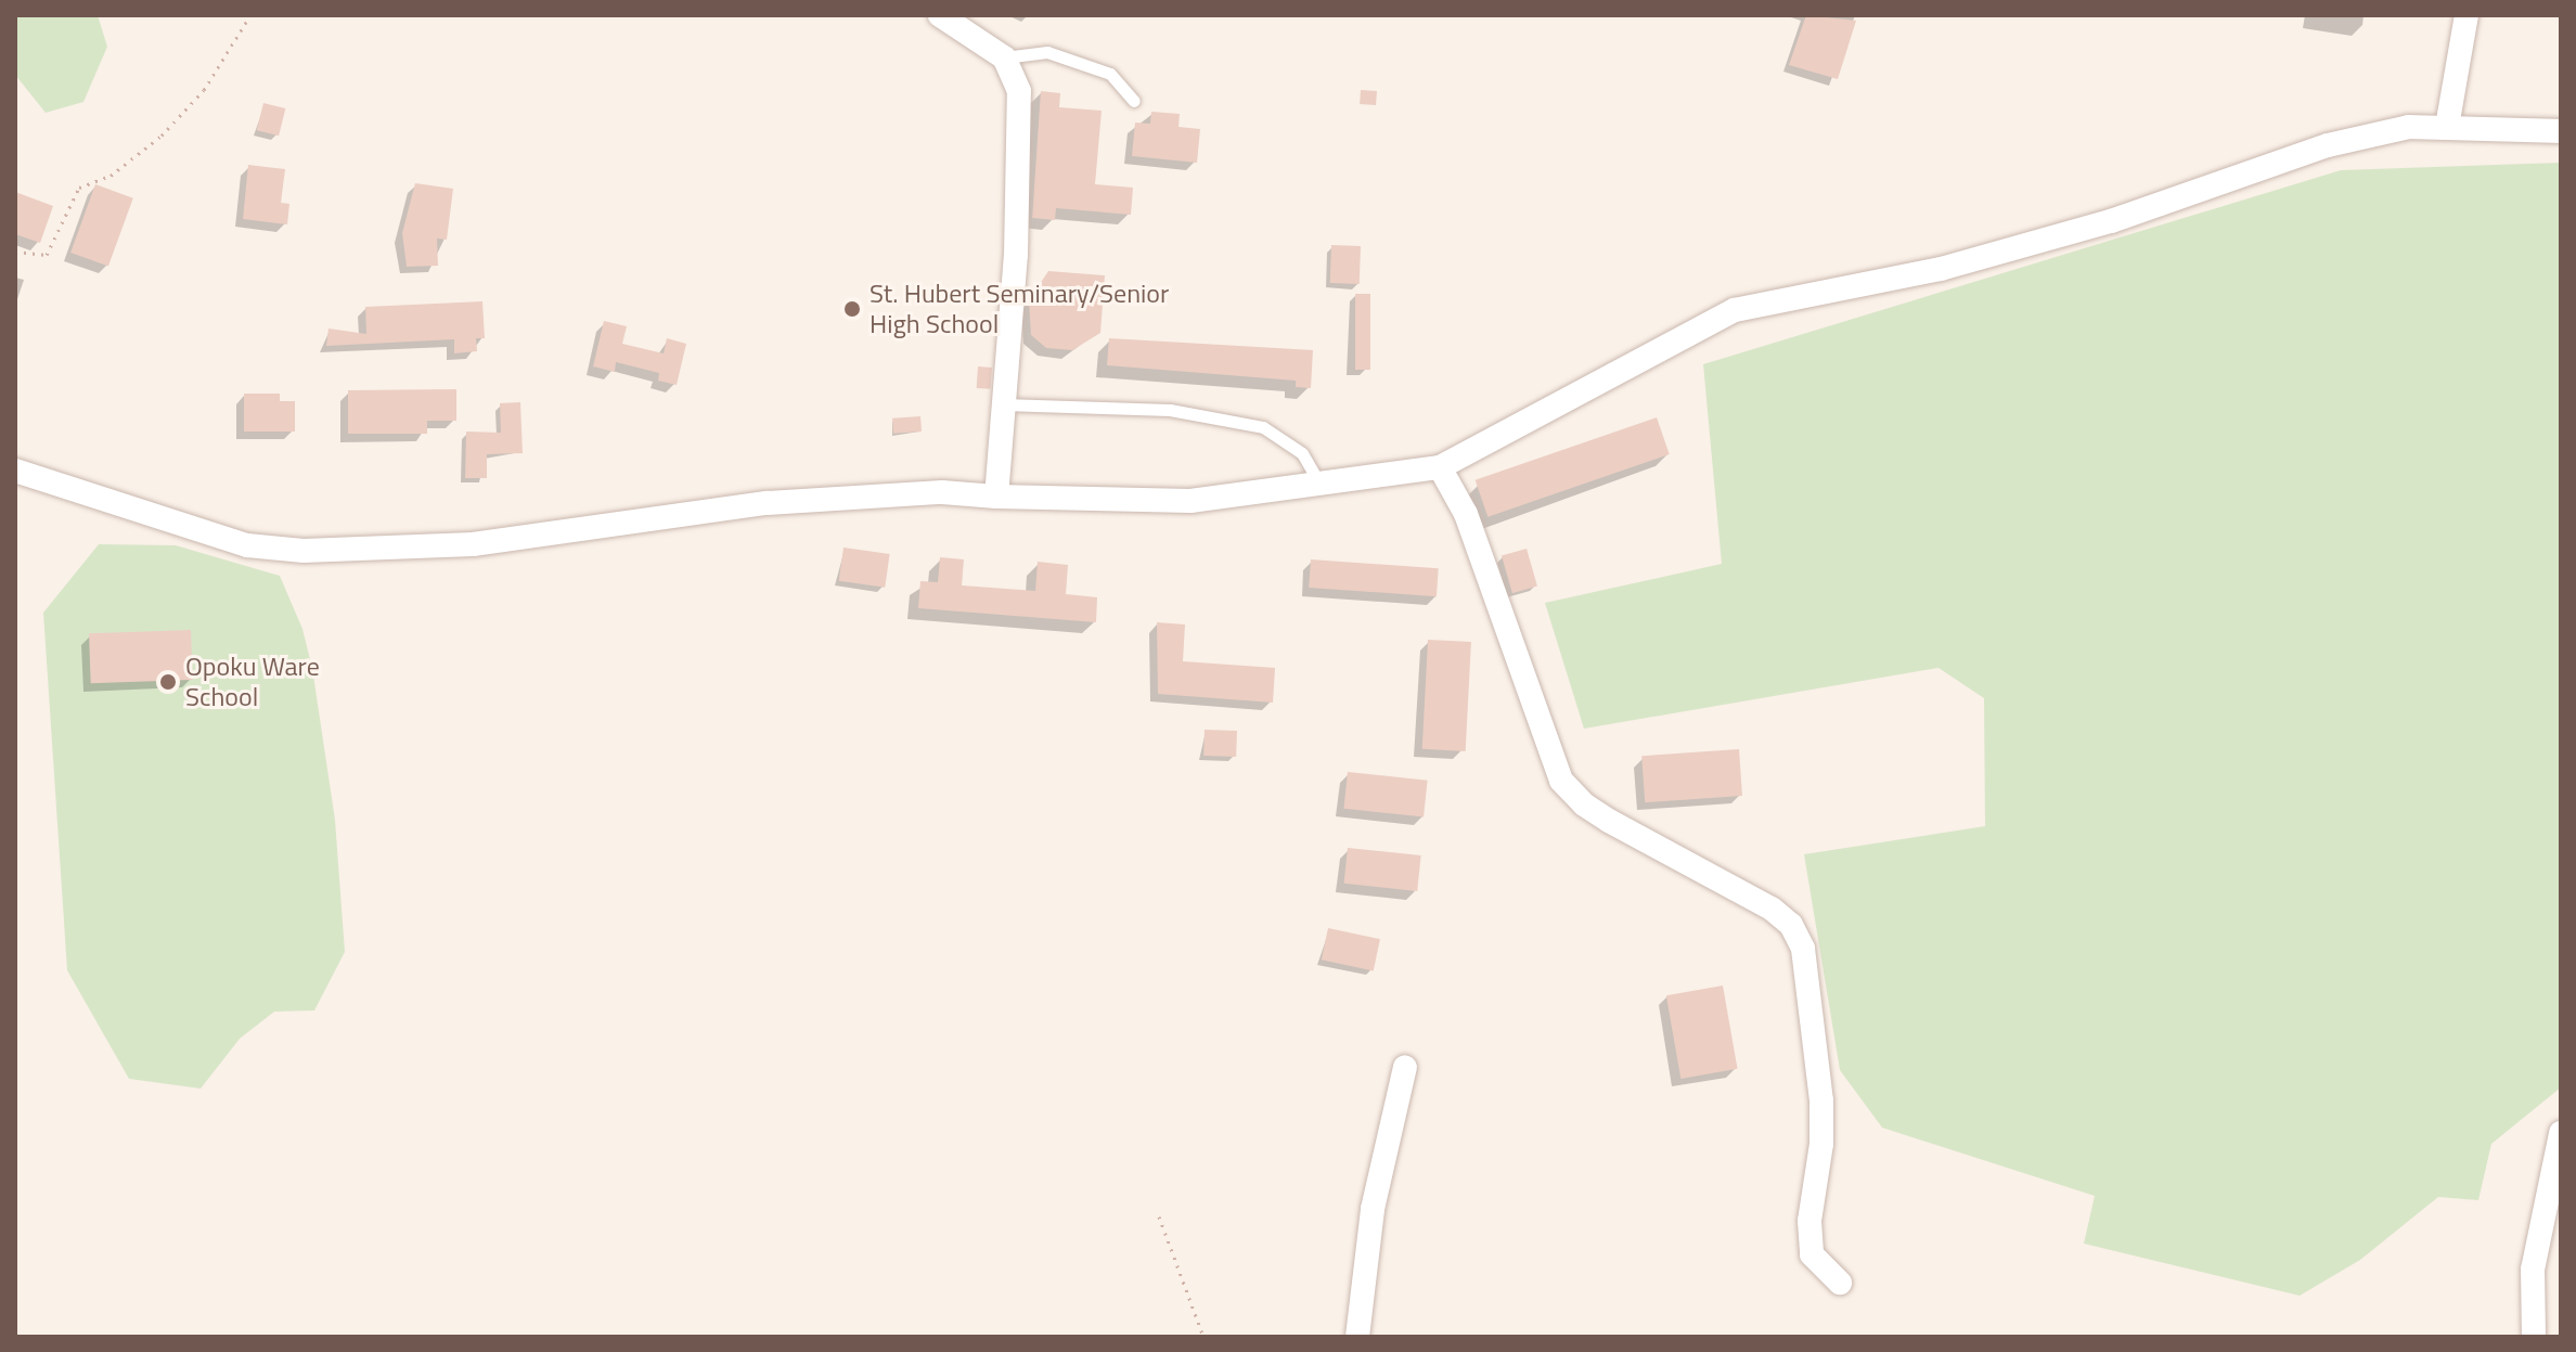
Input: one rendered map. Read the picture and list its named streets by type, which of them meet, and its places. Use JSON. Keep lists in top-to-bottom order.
{
  "places": ["St. Hubert Seminary/Senior High School", "Opoku Ware School"]
}
